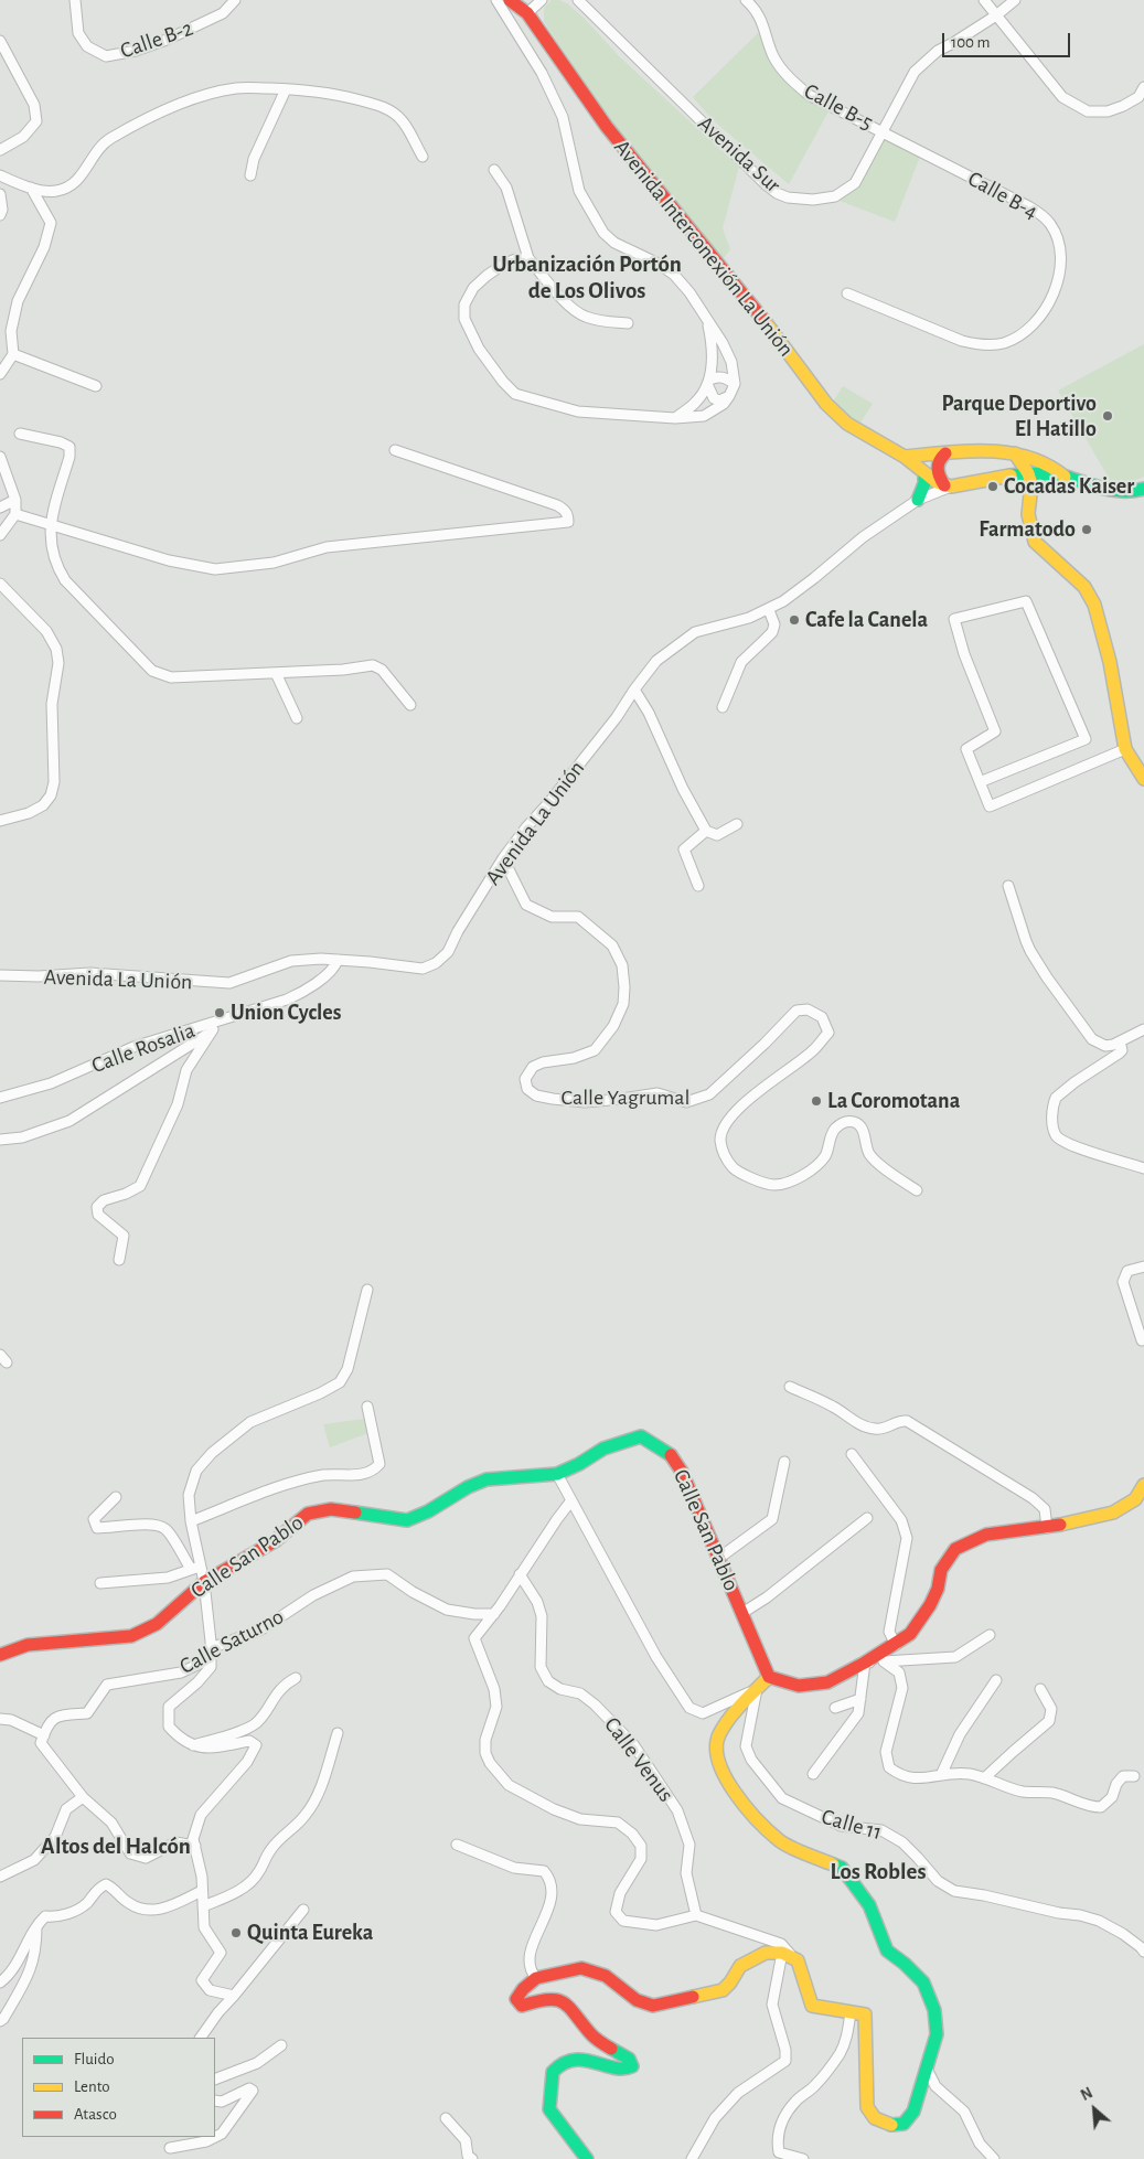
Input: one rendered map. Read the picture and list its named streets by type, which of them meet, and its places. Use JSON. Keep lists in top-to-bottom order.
{
  "streets": {
    "street": [
      "Calle B-2",
      "Calle B-5",
      "Avenida Sur",
      "Calle B-4",
      "Avenida Interconexión La Unión",
      "Avenida La Unión",
      "Calle Rosalia",
      "Calle Yagrumal",
      "Calle San Pablo",
      "Calle Saturno",
      "Calle Venus",
      "Calle 11"
    ]
  },
  "crossings": [
    ["Calle B-5", "Avenida Sur"],
    ["Calle B-5", "Calle B-4"],
    ["Avenida Sur", "Calle B-4"],
    ["Avenida Interconexión La Unión", "Avenida La Unión"],
    ["Avenida La Unión", "Calle Rosalia"],
    ["Avenida La Unión", "Calle Yagrumal"]
  ],
  "districts": ["Urbanización Portón de Los Olivos", "Altos del Halcón", "Los Robles"],
  "places": [
    "Parque Deportivo El Hatillo",
    "Cocadas Kaiser",
    "Farmatodo",
    "Cafe la Canela",
    "Union Cycles",
    "La Coromotana",
    "Quinta Eureka"
  ],
  "legend": ["Fluido", "Lento", "Atasco"],
  "scale_bar": "100 m",
  "north": "top left"
}
